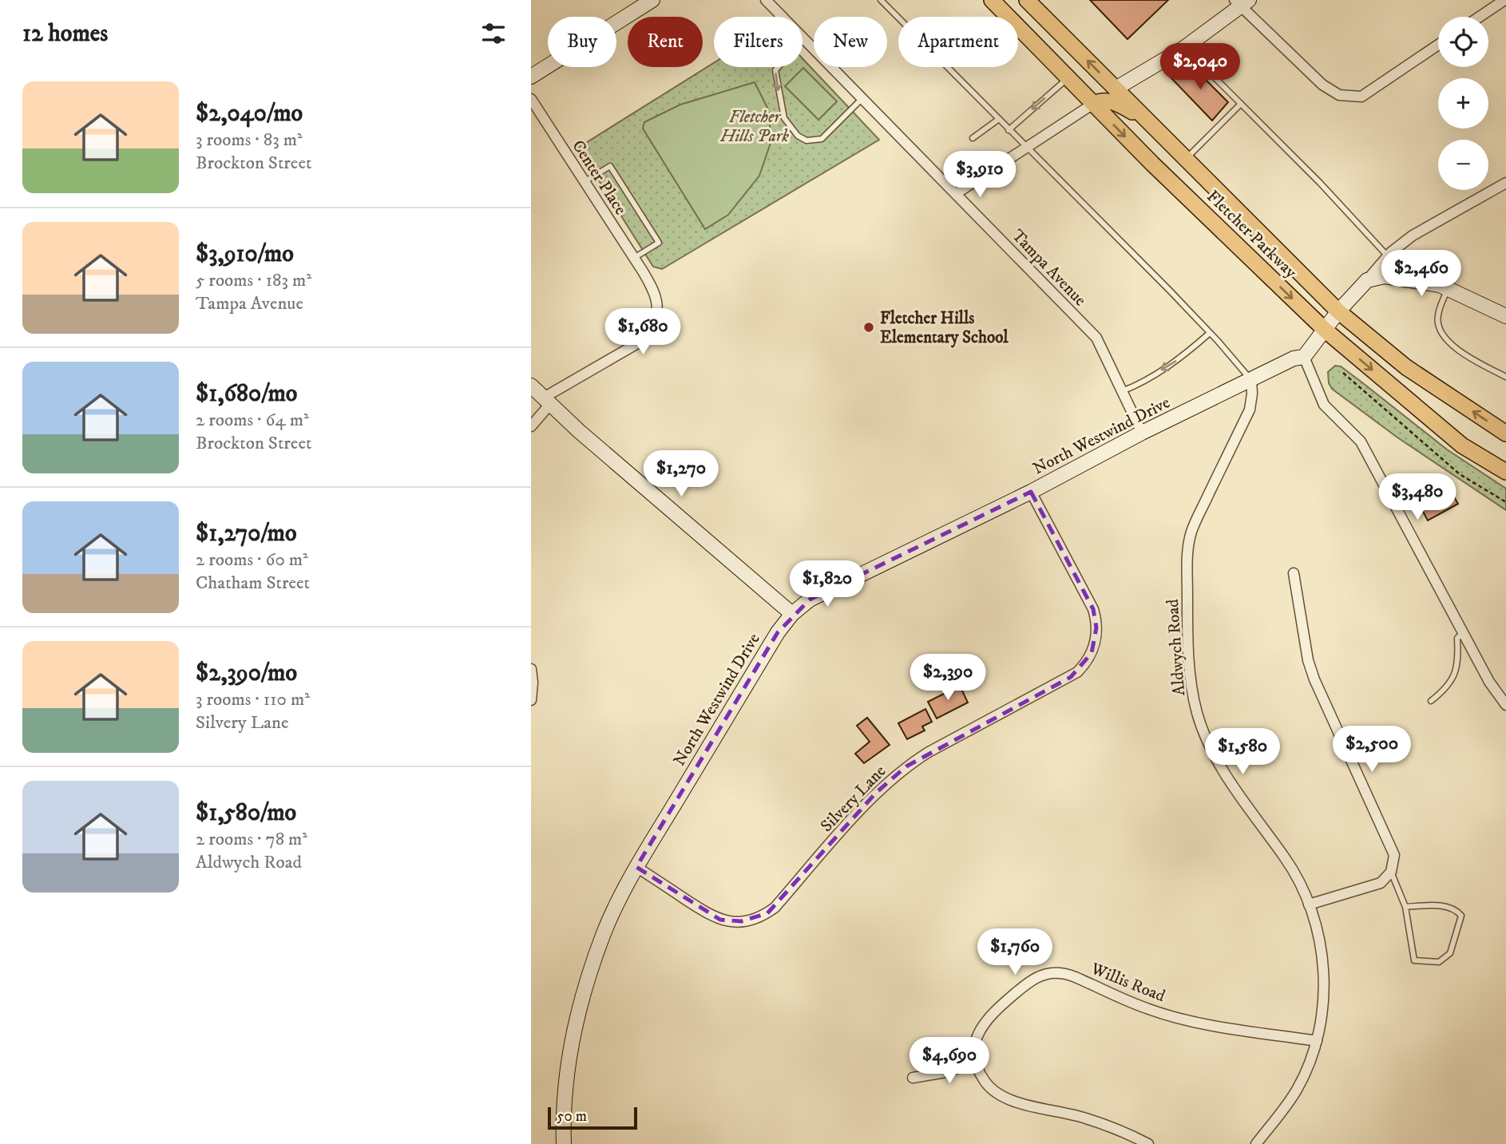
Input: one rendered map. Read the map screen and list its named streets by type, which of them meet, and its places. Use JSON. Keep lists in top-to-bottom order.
{
  "streets": {
    "main road": ["Fletcher Parkway"],
    "street": [
      "Center Place",
      "Tampa Avenue",
      "North Westwind Drive",
      "Aldwych Road",
      "Silvery Lane",
      "Willis Road"
    ]
  },
  "crossings": [
    ["Tampa Avenue", "North Westwind Drive"],
    ["North Westwind Drive", "Aldwych Road"],
    ["North Westwind Drive", "Silvery Lane"],
    ["Aldwych Road", "Willis Road"]
  ],
  "parks": ["Fletcher Hills Park"],
  "places": ["Fletcher Hills Elementary School"],
  "scale_bar": "50 m",
  "page": {
    "heading": "12 homes",
    "map_buttons": ["+", "−"],
    "chip": [
      "Buy",
      "Rent",
      "Filters",
      "New",
      "Apartment"
    ],
    "price": [
      "$2,040",
      "$3,910",
      "$2,460",
      "$1,680",
      "$1,270",
      "$3,480",
      "$1,820",
      "$2,390",
      "$2,500",
      "$1,580",
      "$1,760",
      "$4,690"
    ],
    "list": [
      {
        "name": "$2,040/mo",
        "note": "3 rooms · 83 m² · Brockton Street"
      },
      {
        "name": "$3,910/mo",
        "note": "5 rooms · 183 m² · Tampa Avenue"
      },
      {
        "name": "$1,680/mo",
        "note": "2 rooms · 64 m² · Brockton Street"
      },
      {
        "name": "$1,270/mo",
        "note": "2 rooms · 60 m² · Chatham Street"
      },
      {
        "name": "$2,390/mo",
        "note": "3 rooms · 110 m² · Silvery Lane"
      },
      {
        "name": "$1,580/mo",
        "note": "2 rooms · 78 m² · Aldwych Road"
      }
    ],
    "scale": "50 m"
  }
}
